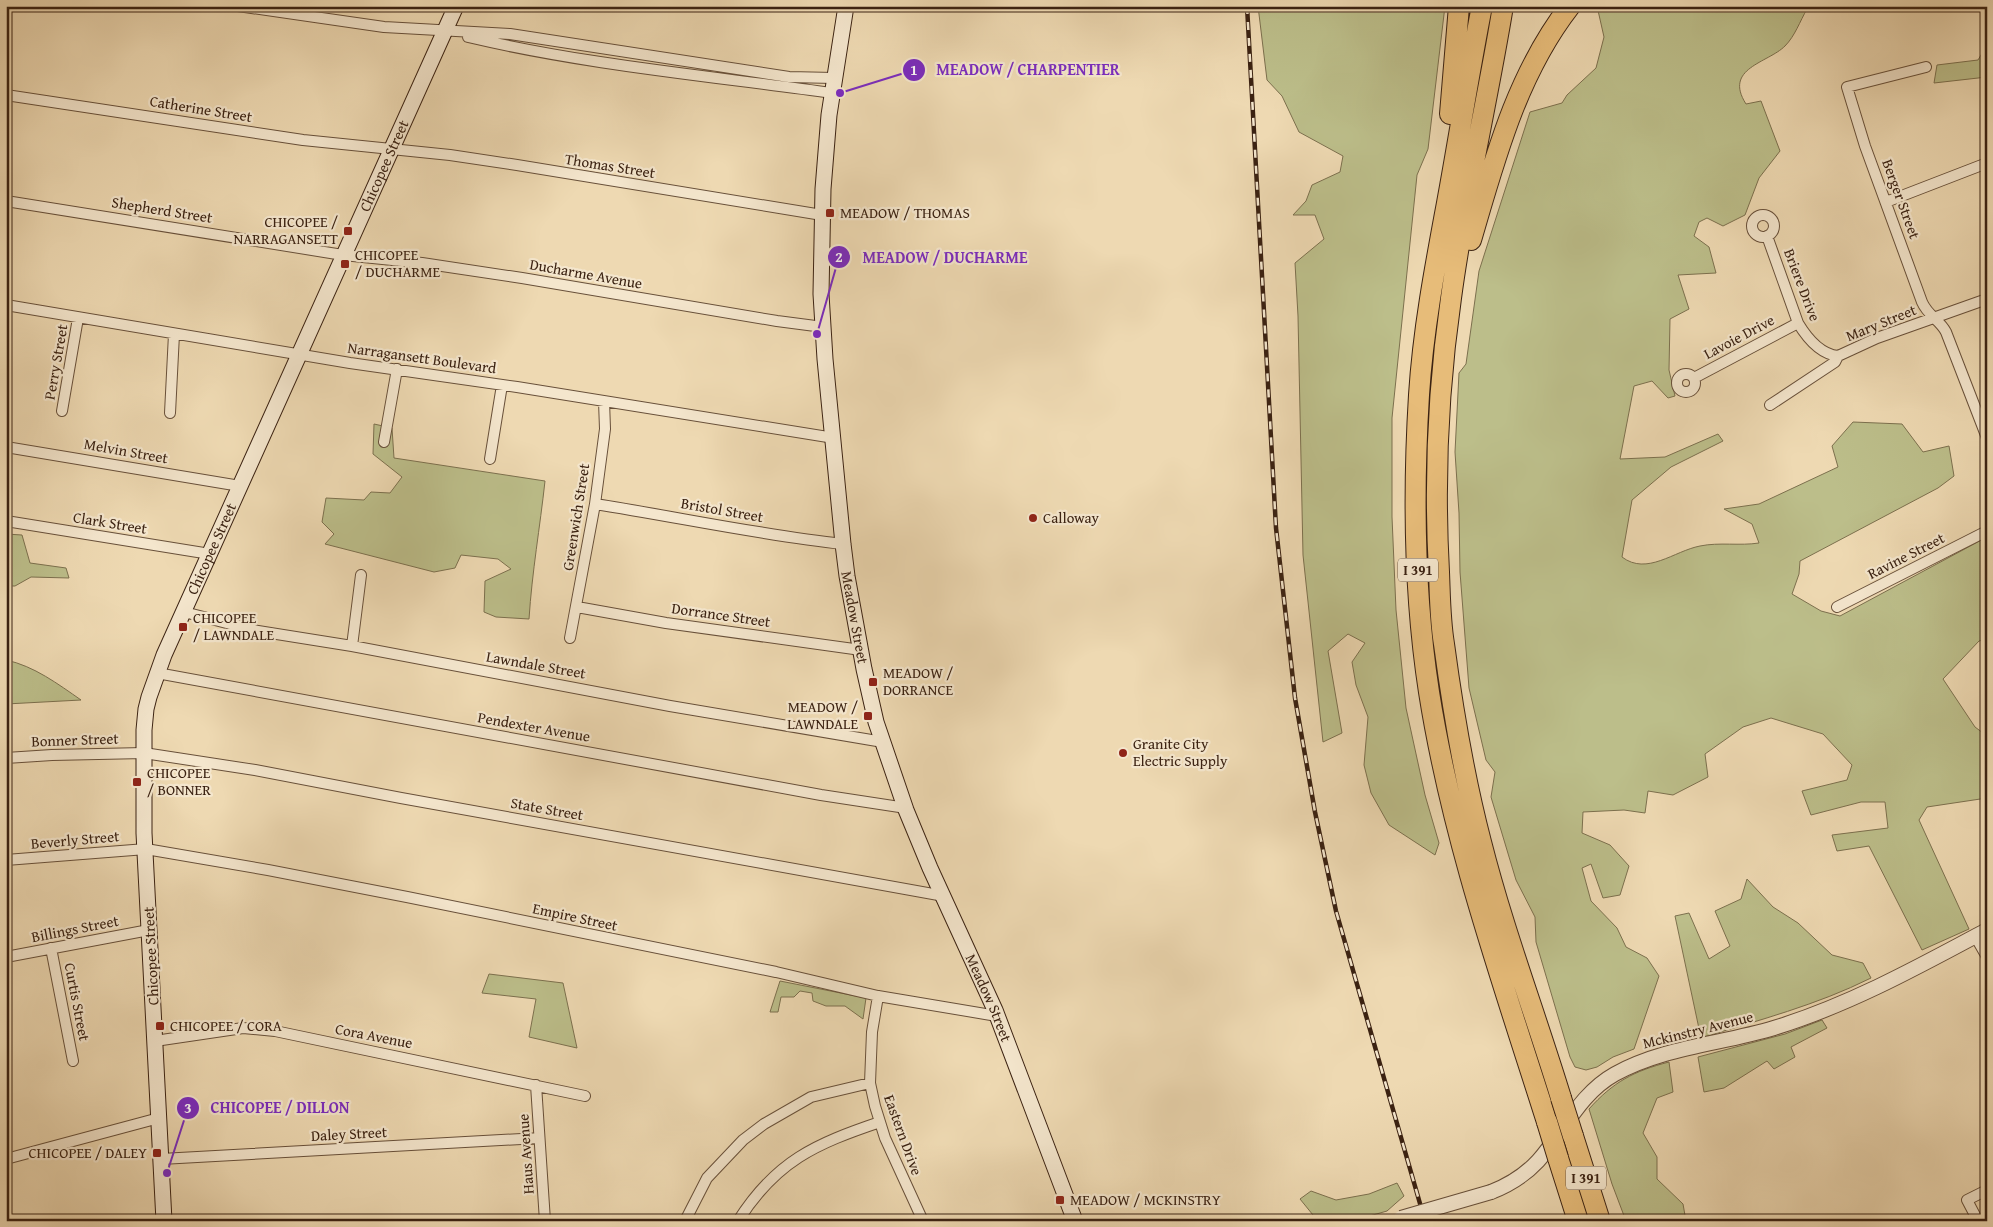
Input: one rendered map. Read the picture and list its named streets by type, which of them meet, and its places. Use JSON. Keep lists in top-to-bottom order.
{
  "streets": {
    "highway": ["I 391"],
    "main road": ["Chicopee Street", "Meadow Street"],
    "street": [
      "Catherine Street",
      "Thomas Street",
      "Berger Street",
      "Shepherd Street",
      "Ducharme Avenue",
      "Briere Drive",
      "Mary Street",
      "Lavoie Drive",
      "Narragansett Boulevard",
      "Perry Street",
      "Melvin Street",
      "Bristol Street",
      "Greenwich Street",
      "Clark Street",
      "Ravine Street",
      "Dorrance Street",
      "Lawndale Street",
      "Pendexter Avenue",
      "Bonner Street",
      "State Street",
      "Beverly Street",
      "Empire Street",
      "Billings Street",
      "Curtis Street",
      "Mckinstry Avenue",
      "Cora Avenue",
      "Daley Street",
      "Eastern Drive",
      "Haus Avenue"
    ]
  },
  "crossings": [
    ["Catherine Street", "Chicopee Street"],
    ["Catherine Street", "Thomas Street"],
    ["Chicopee Street", "Thomas Street"],
    ["Chicopee Street", "Shepherd Street"],
    ["Chicopee Street", "Ducharme Avenue"],
    ["Chicopee Street", "Narragansett Boulevard"],
    ["Chicopee Street", "Melvin Street"],
    ["Chicopee Street", "Clark Street"],
    ["Chicopee Street", "Lawndale Street"],
    ["Chicopee Street", "Pendexter Avenue"],
    ["Chicopee Street", "Bonner Street"],
    ["Chicopee Street", "State Street"],
    ["Chicopee Street", "Beverly Street"],
    ["Chicopee Street", "Empire Street"],
    ["Chicopee Street", "Billings Street"],
    ["Chicopee Street", "Cora Avenue"],
    ["Chicopee Street", "Daley Street"],
    ["Thomas Street", "Meadow Street"],
    ["Berger Street", "Mary Street"],
    ["Shepherd Street", "Ducharme Avenue"],
    ["Ducharme Avenue", "Meadow Street"],
    ["Briere Drive", "Mary Street"],
    ["Briere Drive", "Lavoie Drive"],
    ["Narragansett Boulevard", "Perry Street"],
    ["Narragansett Boulevard", "Greenwich Street"],
    ["Narragansett Boulevard", "Meadow Street"],
    ["Bristol Street", "Greenwich Street"],
    ["Bristol Street", "Meadow Street"],
    ["Greenwich Street", "Dorrance Street"],
    ["Dorrance Street", "Meadow Street"],
    ["Meadow Street", "Lawndale Street"],
    ["Meadow Street", "Pendexter Avenue"],
    ["Meadow Street", "State Street"],
    ["Meadow Street", "Empire Street"],
    ["Bonner Street", "State Street"],
    ["Beverly Street", "Empire Street"],
    ["Empire Street", "Eastern Drive"],
    ["Billings Street", "Curtis Street"],
    ["Cora Avenue", "Haus Avenue"],
    ["Daley Street", "Haus Avenue"]
  ],
  "places": {
    "other": [
      "MEADOW / CHARPENTIER",
      "MEADOW / DUCHARME",
      "Calloway",
      "Granite City Electric Supply",
      "CHICOPEE / DILLON"
    ],
    "transit": [
      "MEADOW / THOMAS",
      "CHICOPEE / NARRAGANSETT",
      "CHICOPEE / DUCHARME",
      "CHICOPEE / LAWNDALE",
      "MEADOW / DORRANCE",
      "MEADOW / LAWNDALE",
      "CHICOPEE / BONNER",
      "CHICOPEE / CORA",
      "CHICOPEE / DALEY",
      "MEADOW / MCKINSTRY"
    ]
  }
}
